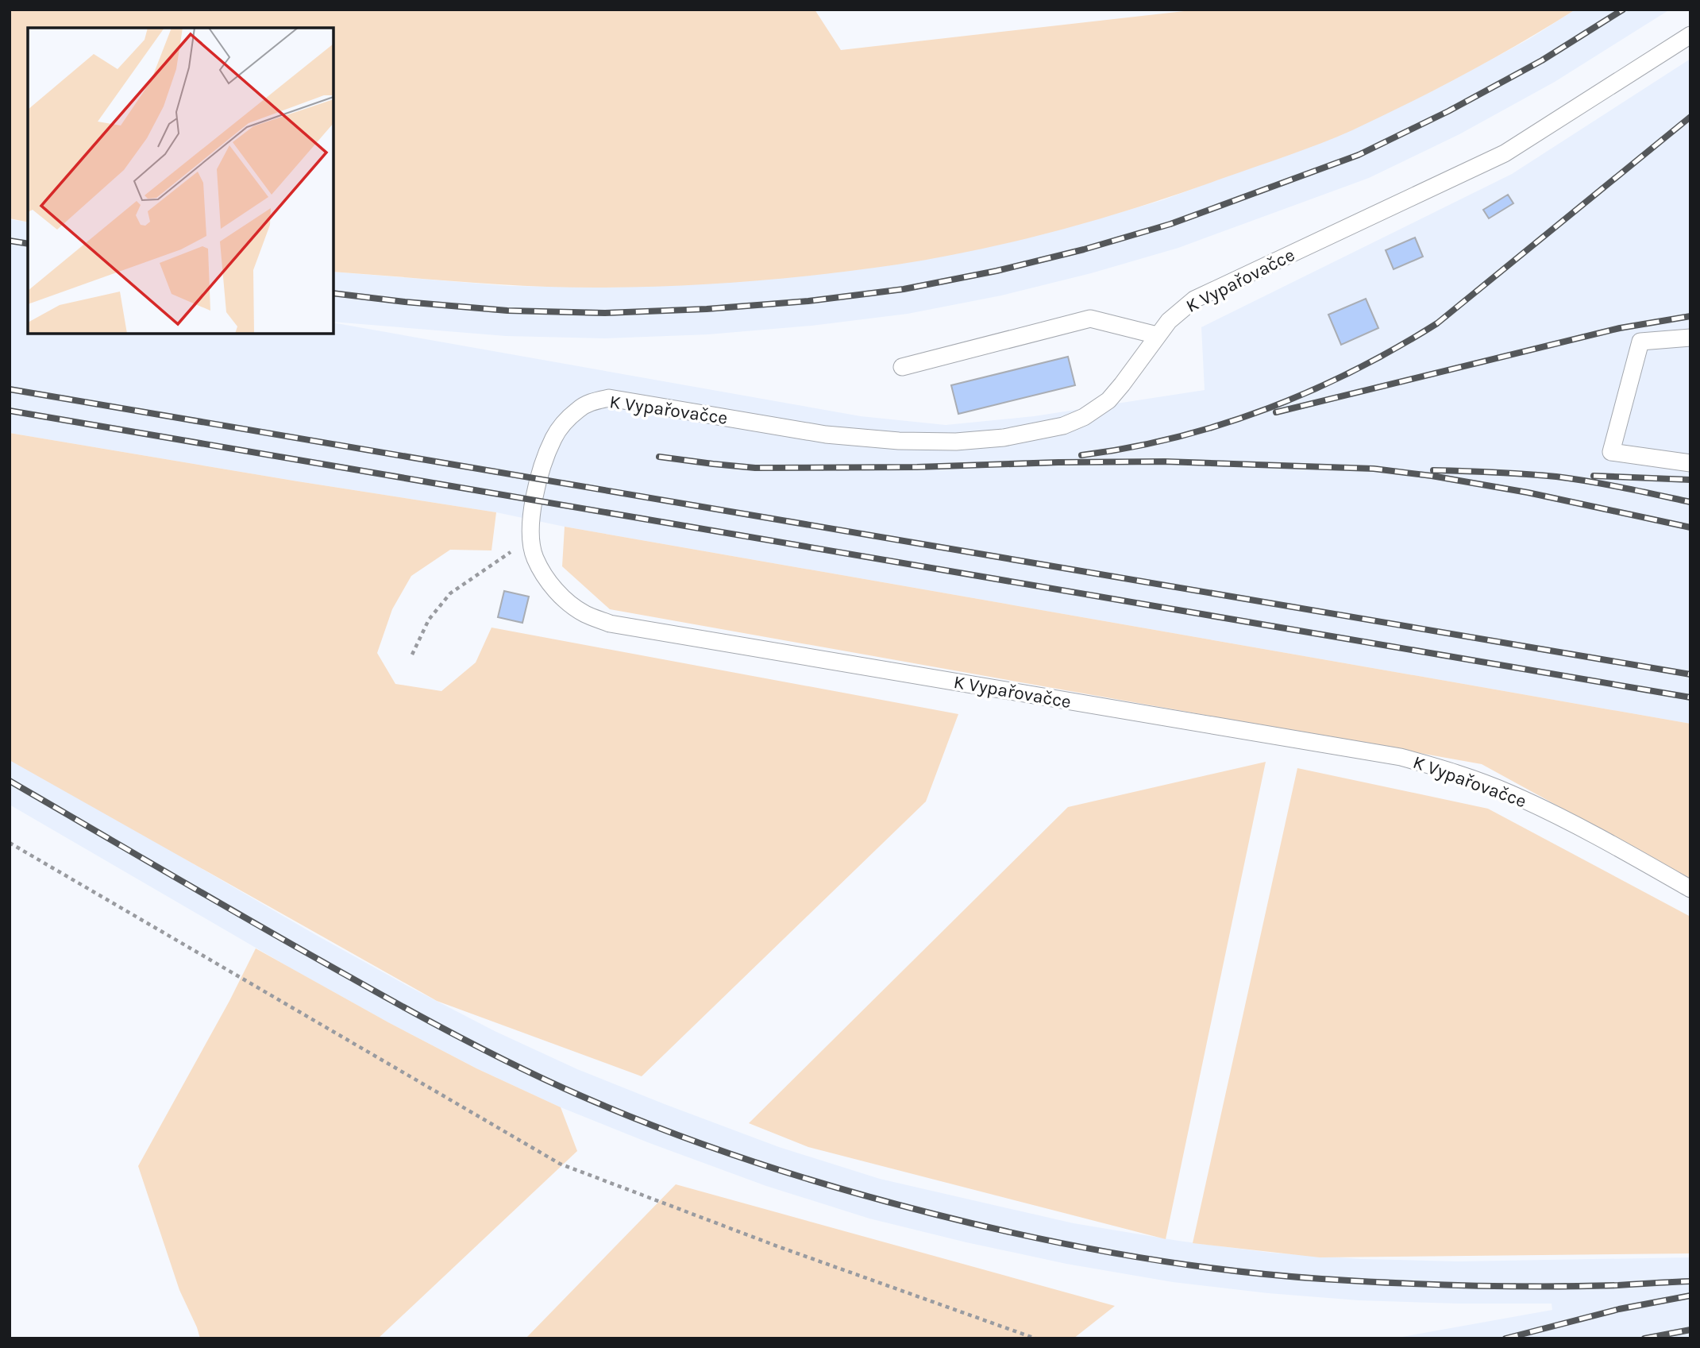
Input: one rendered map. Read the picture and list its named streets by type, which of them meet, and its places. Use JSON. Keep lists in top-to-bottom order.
{
  "streets": {
    "lane": ["K Vypařovačce"]
  }
}
